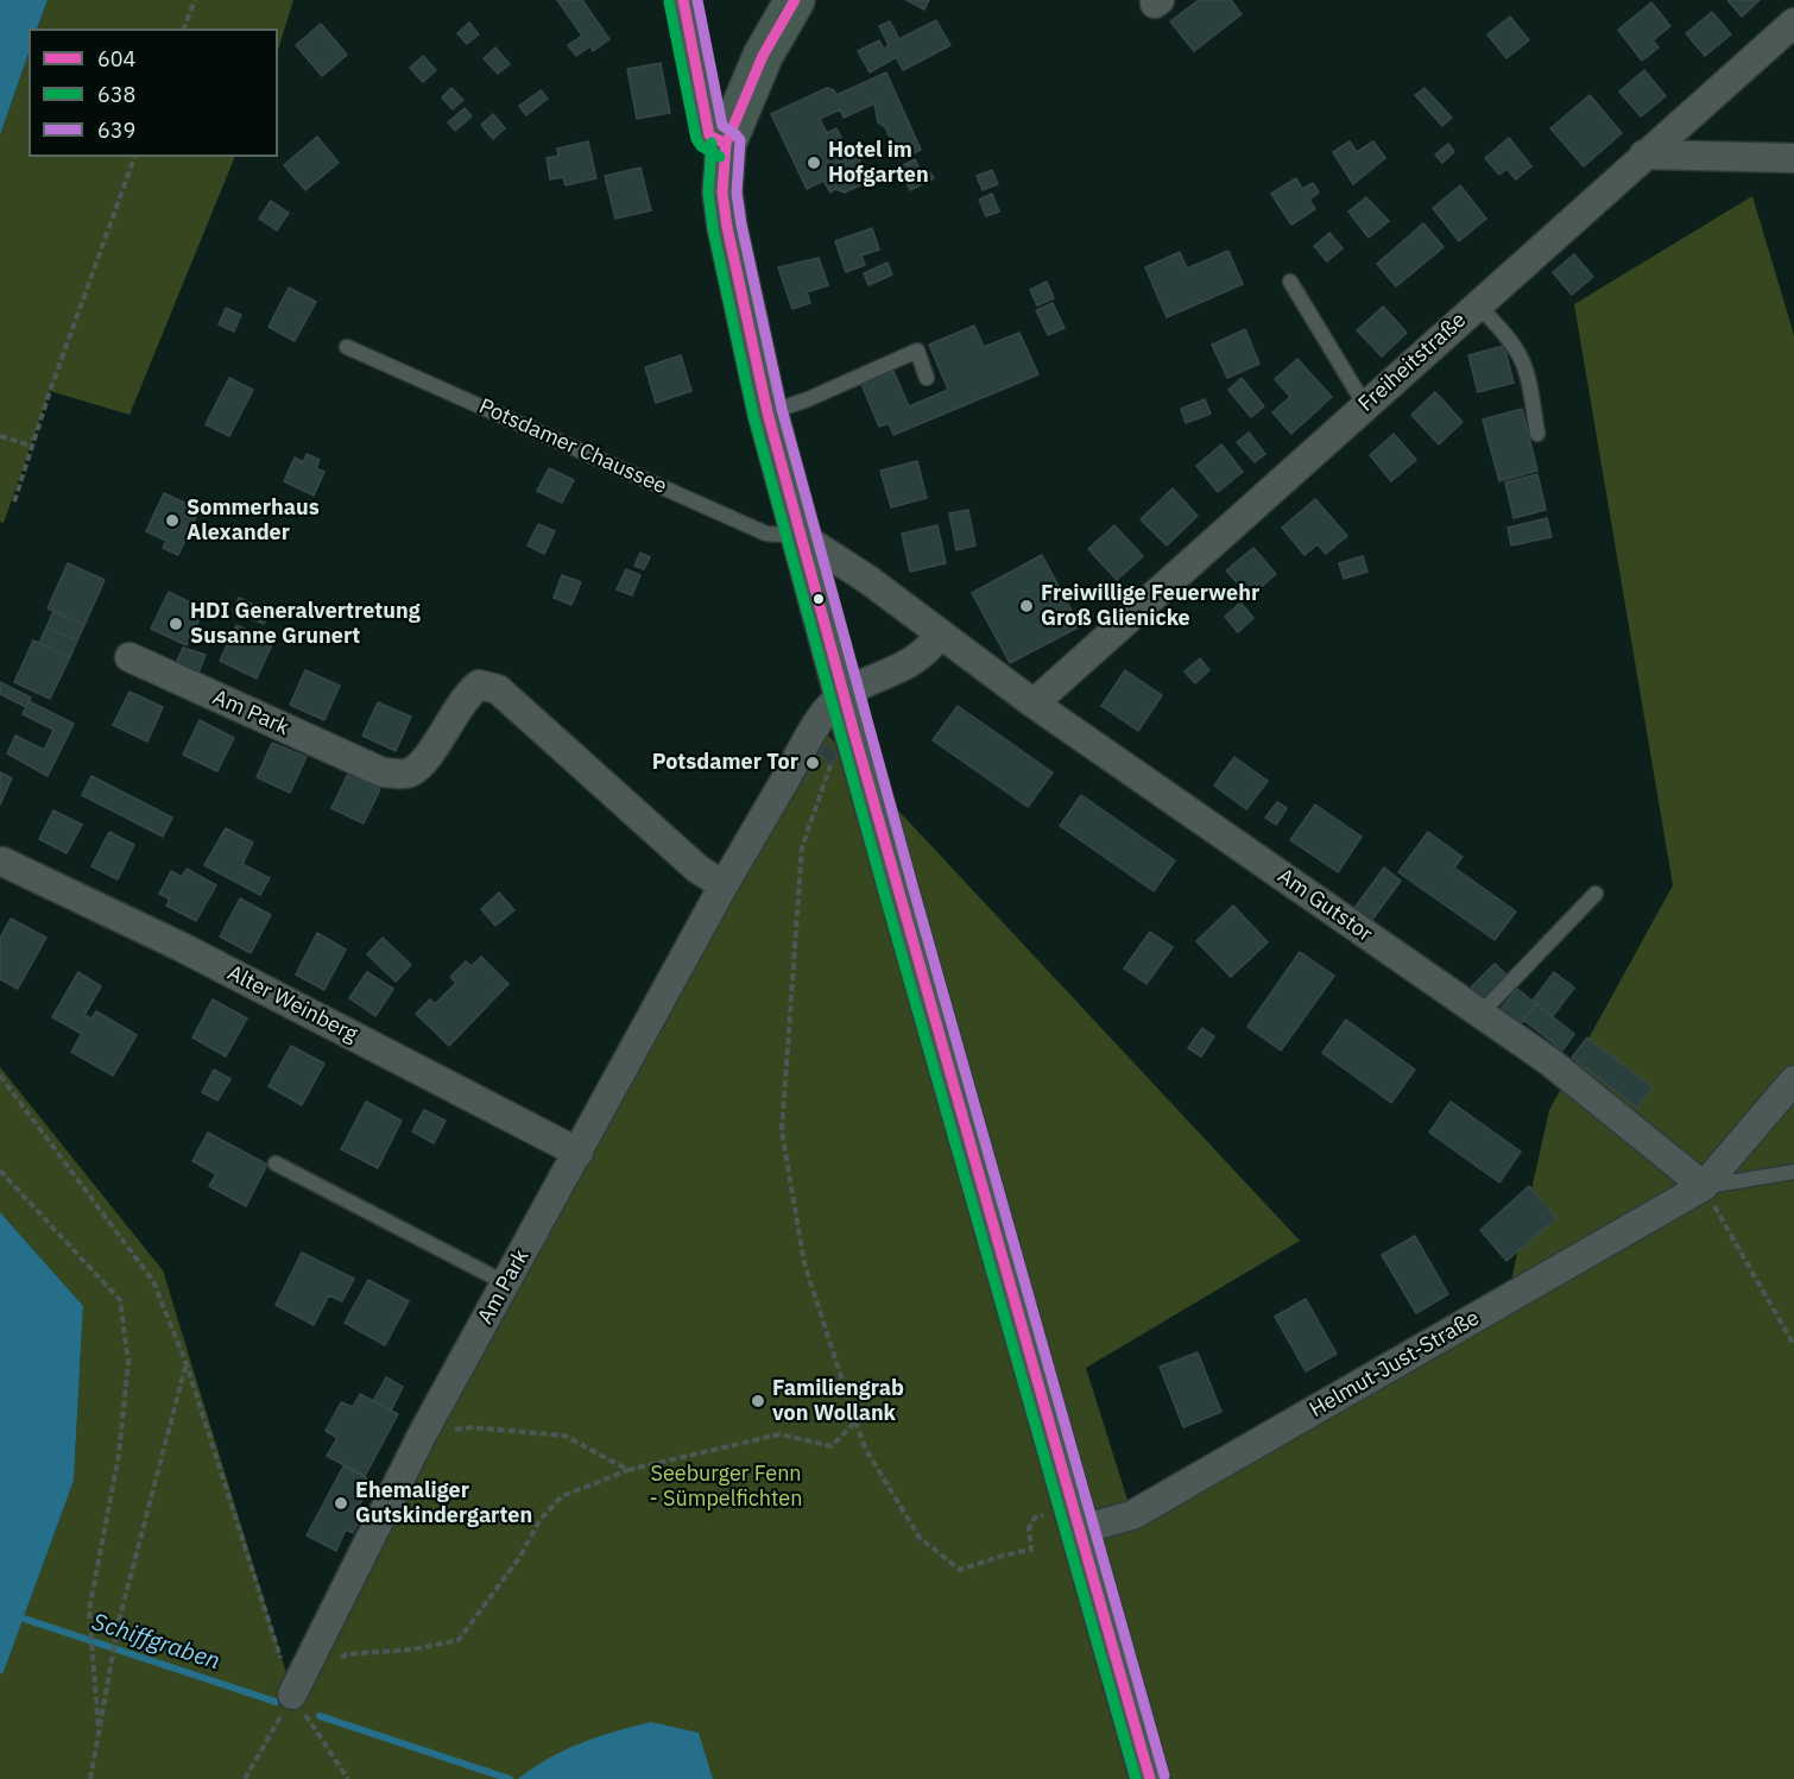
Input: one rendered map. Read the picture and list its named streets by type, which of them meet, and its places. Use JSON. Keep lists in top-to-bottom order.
{
  "streets": {
    "street": [
      "Freiheitstraße",
      "Am Park",
      "Am Gutstor",
      "Alter Weinberg",
      "Helmut-Just-Straße"
    ],
    "lane": ["Potsdamer Chaussee"]
  },
  "crossings": [
    ["Freiheitstraße", "Am Gutstor"],
    ["Potsdamer Chaussee", "Am Gutstor"],
    ["Am Park", "Alter Weinberg"],
    ["Am Gutstor", "Helmut-Just-Straße"]
  ],
  "water": ["Schiffgraben"],
  "parks": ["Seeburger Fenn - Sümpelfichten"],
  "places": [
    "Hotel im Hofgarten",
    "Sommerhaus Alexander",
    "Freiwillige Feuerwehr Groß Glienicke",
    "HDI Generalvertretung Susanne Grunert",
    "Potsdamer Tor",
    "Familiengrab von Wollank",
    "Ehemaliger Gutskindergarten"
  ],
  "lines": ["transit line 604", "transit line 639", "transit line 638"],
  "legend": ["604", "638", "639"]
}
